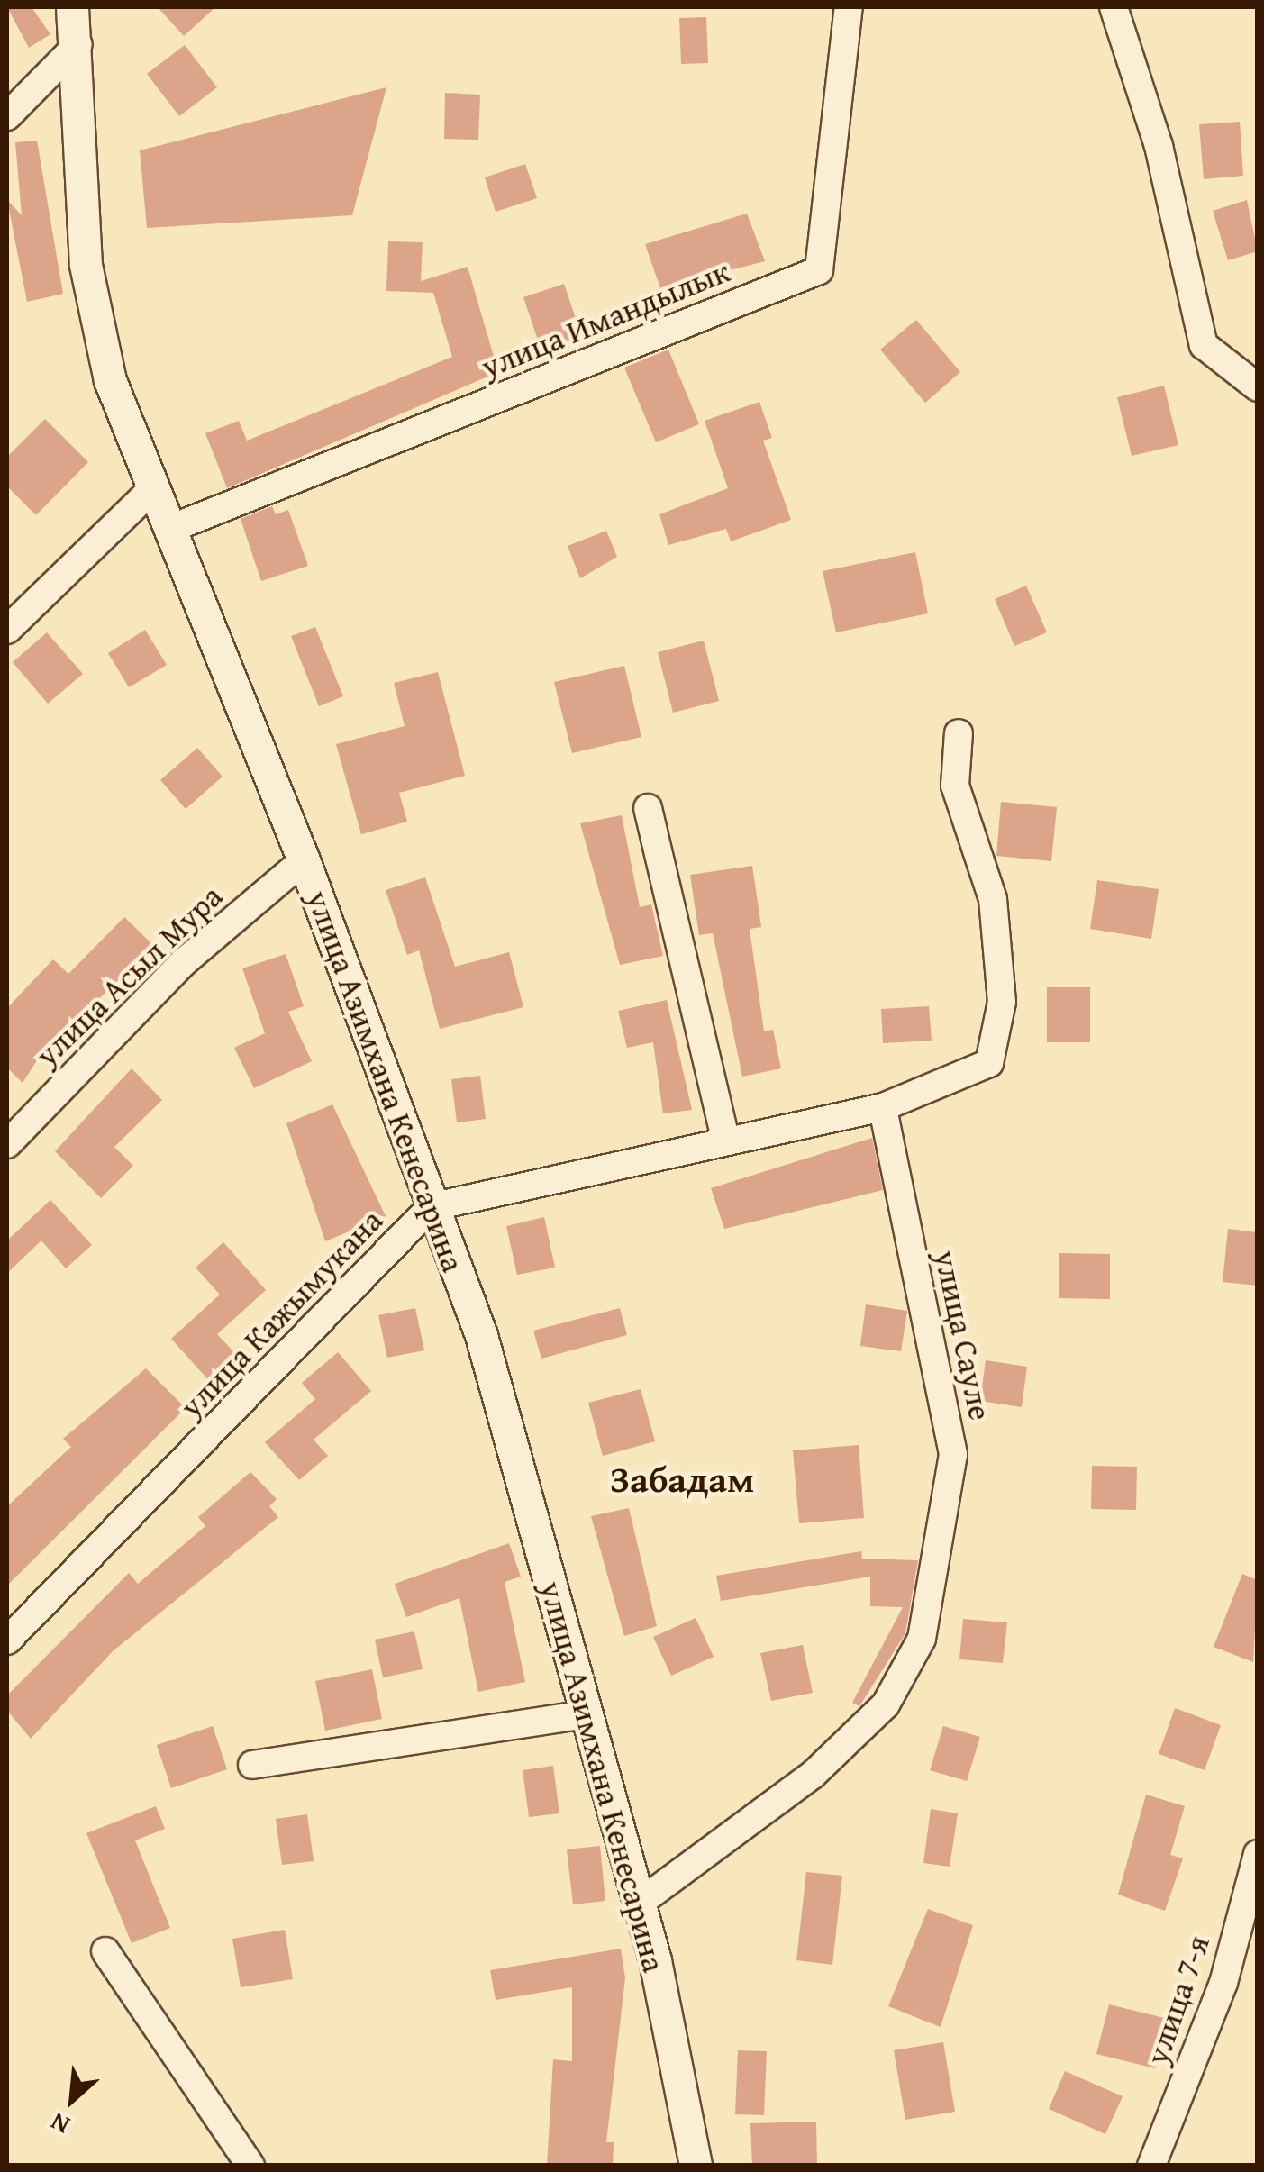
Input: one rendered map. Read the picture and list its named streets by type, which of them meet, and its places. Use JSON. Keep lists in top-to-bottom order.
{
  "streets": {
    "street": [
      "улица Имандылык",
      "улица Асыл Мура",
      "улица Азимхана Кенесарина",
      "улица Кажымукана",
      "улица Сауле",
      "улица 7-я"
    ]
  },
  "crossings": [
    ["улица Имандылык", "улица Азимхана Кенесарина"],
    ["улица Асыл Мура", "улица Азимхана Кенесарина"],
    ["улица Азимхана Кенесарина", "улица Кажымукана"],
    ["улица Азимхана Кенесарина", "улица Сауле"],
    ["улица Кажымукана", "улица Сауле"]
  ],
  "districts": ["Забадам"],
  "north": "bottom left"
}
